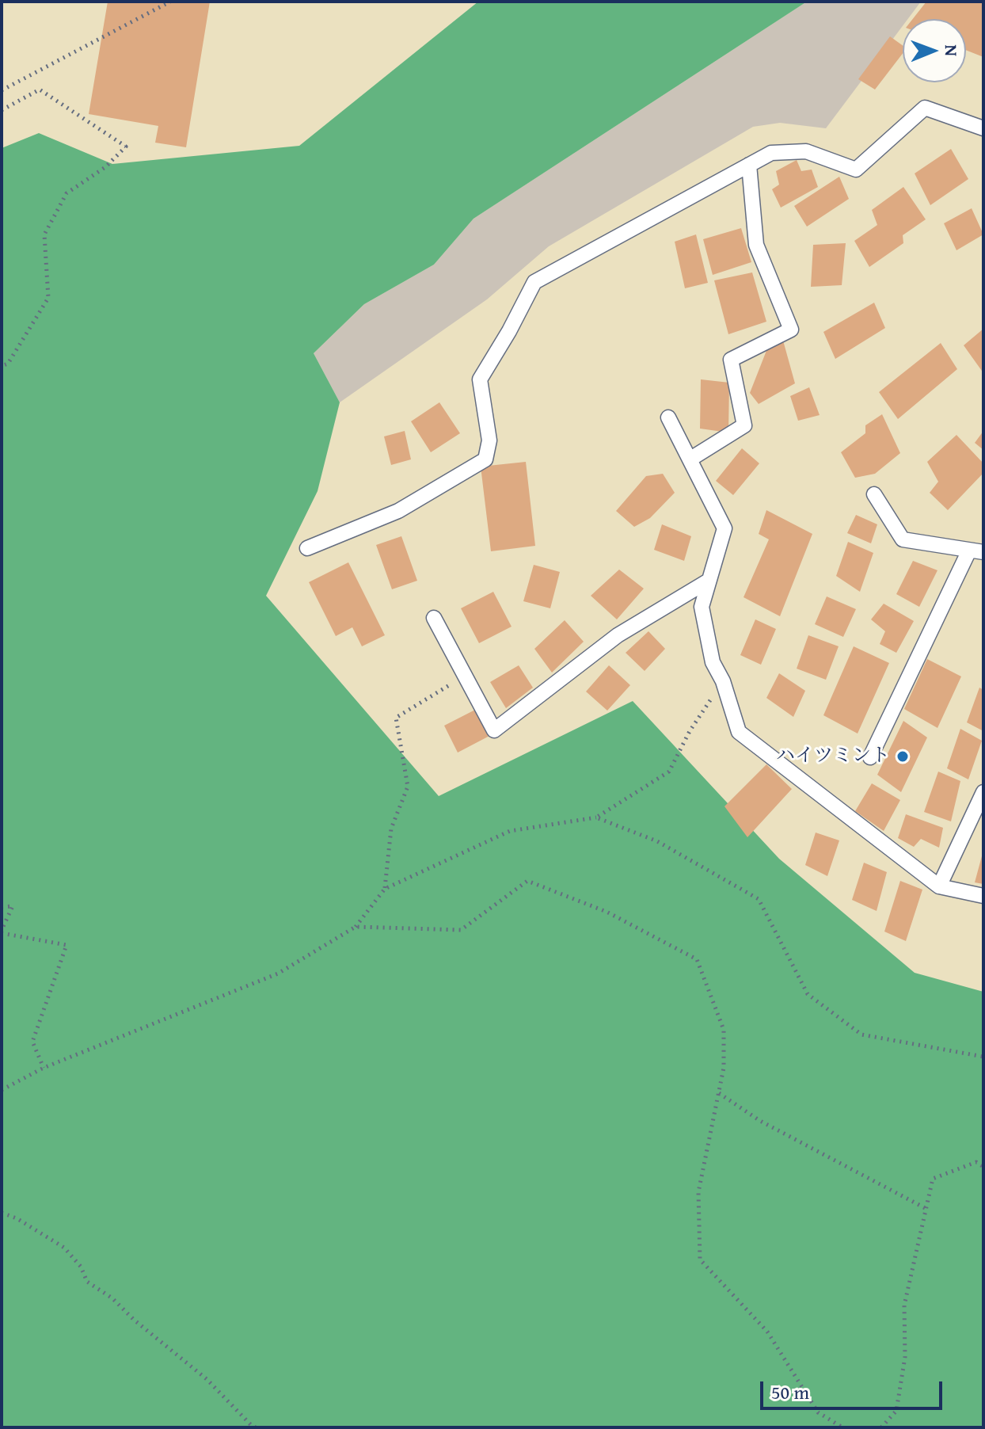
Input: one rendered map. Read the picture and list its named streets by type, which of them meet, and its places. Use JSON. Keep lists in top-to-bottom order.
{
  "places": ["ハイツミント"],
  "scale_bar": "50 m",
  "north": "right"
}
